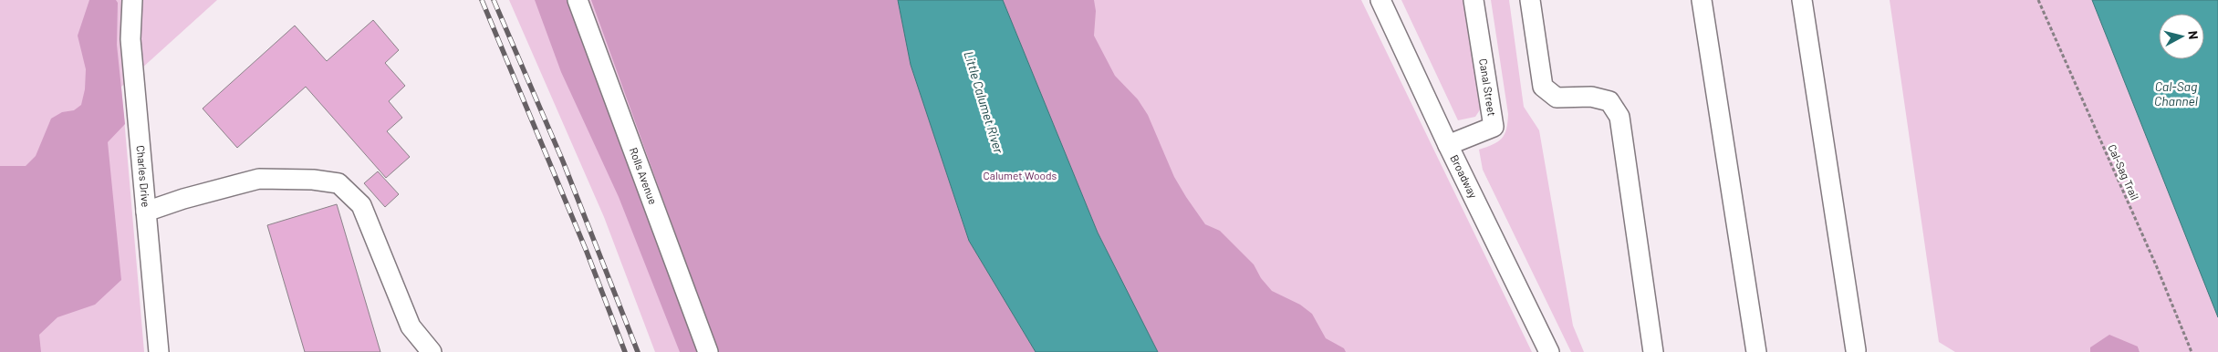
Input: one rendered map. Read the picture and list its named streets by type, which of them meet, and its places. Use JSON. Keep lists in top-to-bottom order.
{
  "streets": {
    "street": [
      "Canal Street",
      "Charles Drive",
      "Rolls Avenue",
      "Broadway"
    ],
    "path": ["Cal-Sag Trail"]
  },
  "crossings": [
    ["Canal Street", "Broadway"]
  ],
  "water": ["Cal-Sag Channel", "Little Calumet River"],
  "parks": ["Calumet Woods"],
  "north": "right"
}
